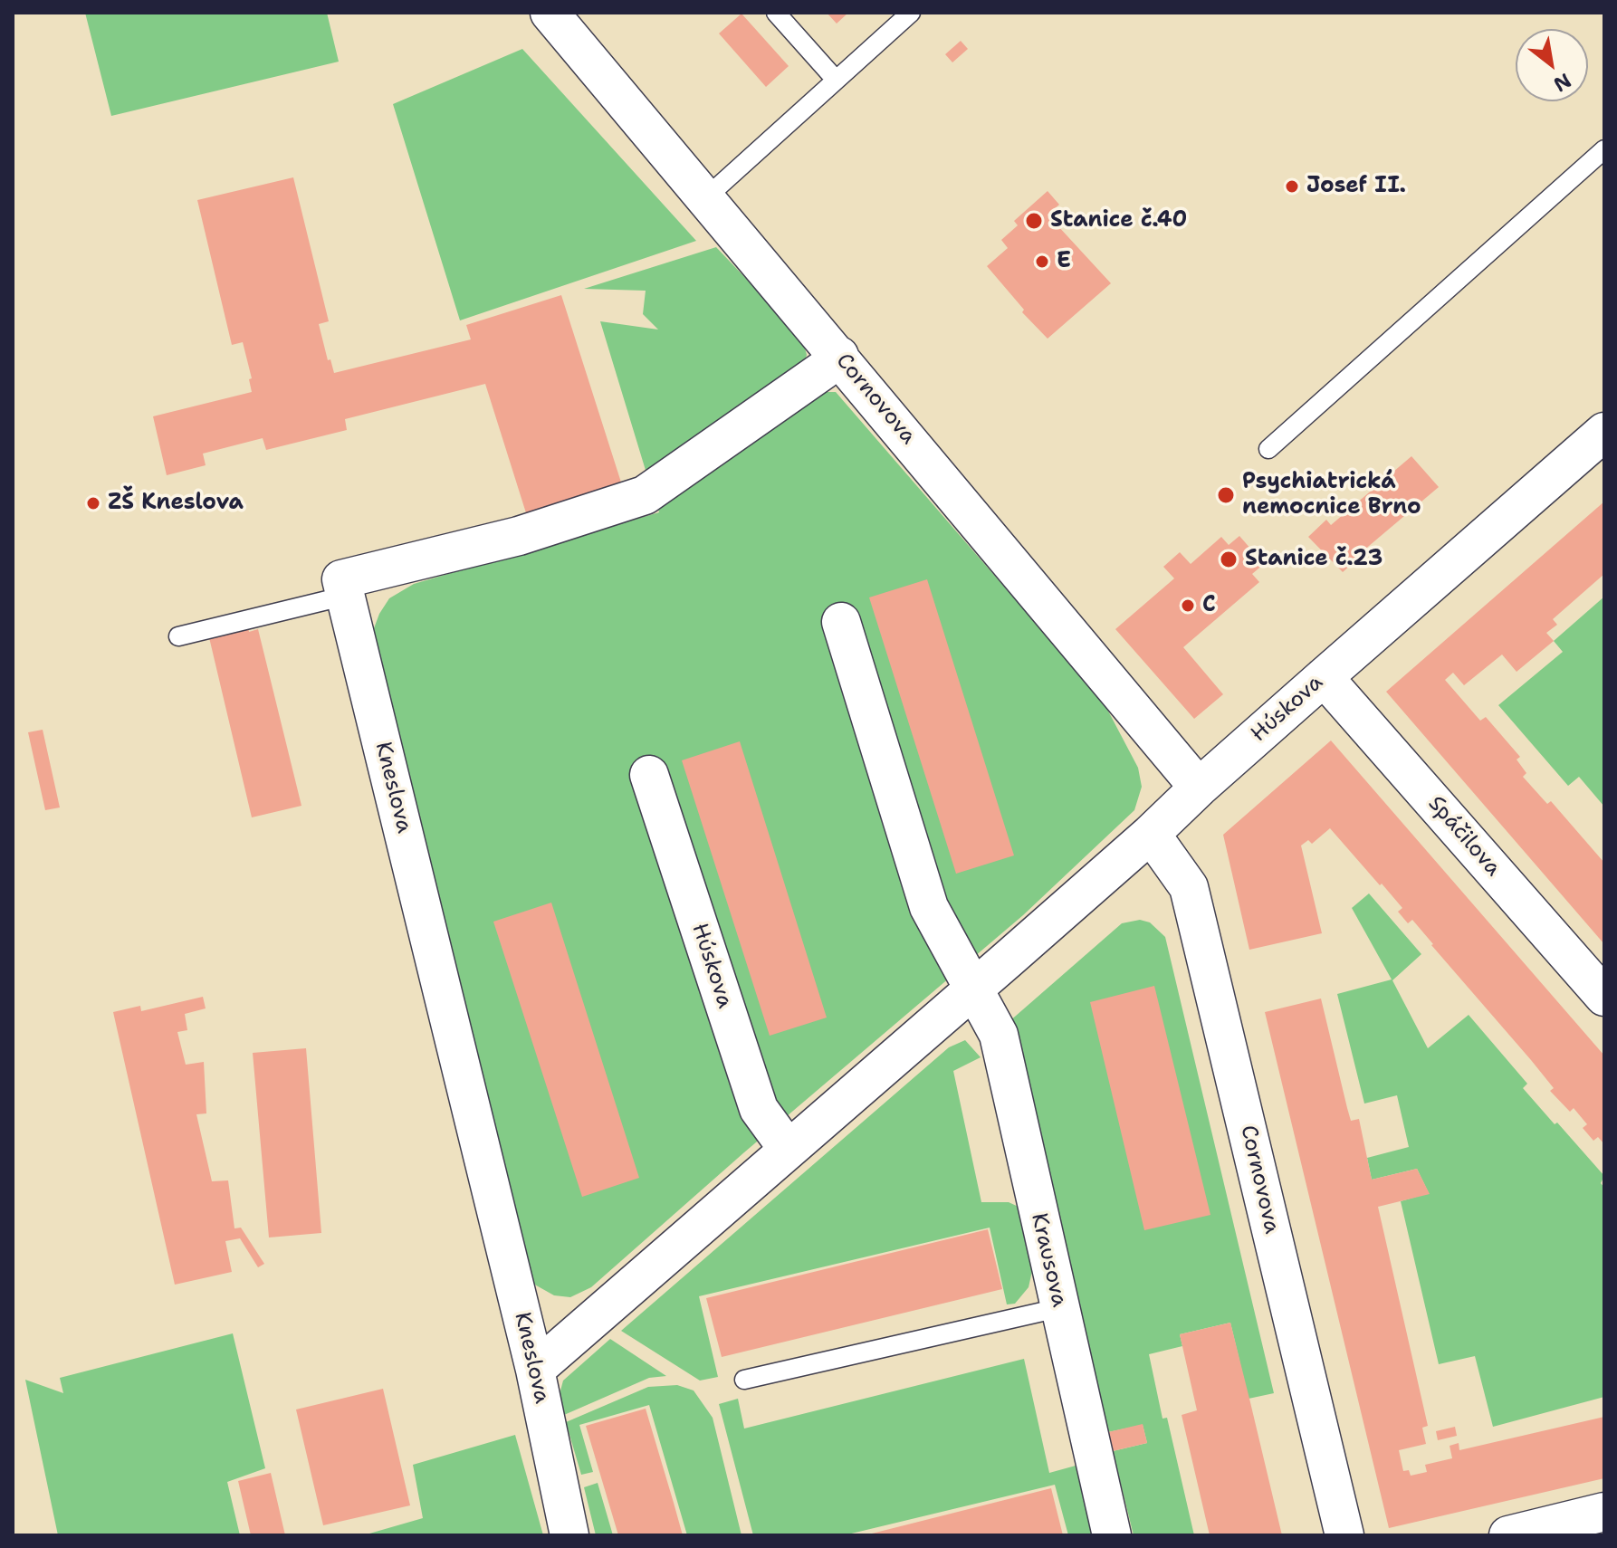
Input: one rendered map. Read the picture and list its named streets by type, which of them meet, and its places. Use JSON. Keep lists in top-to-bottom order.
{
  "streets": {
    "street": [
      "Cornovova",
      "Húskova",
      "Kneslova",
      "Spáčilova",
      "Krausova"
    ]
  },
  "crossings": [
    ["Cornovova", "Húskova"],
    ["Húskova", "Kneslova"],
    ["Húskova", "Spáčilova"],
    ["Húskova", "Krausova"]
  ],
  "places": [
    "Josef II.",
    "Stanice č.40",
    "E",
    "Psychiatrická nemocnice Brno",
    "ZŠ Kneslova",
    "Stanice č.23",
    "C"
  ],
  "north": "bottom right"
}
